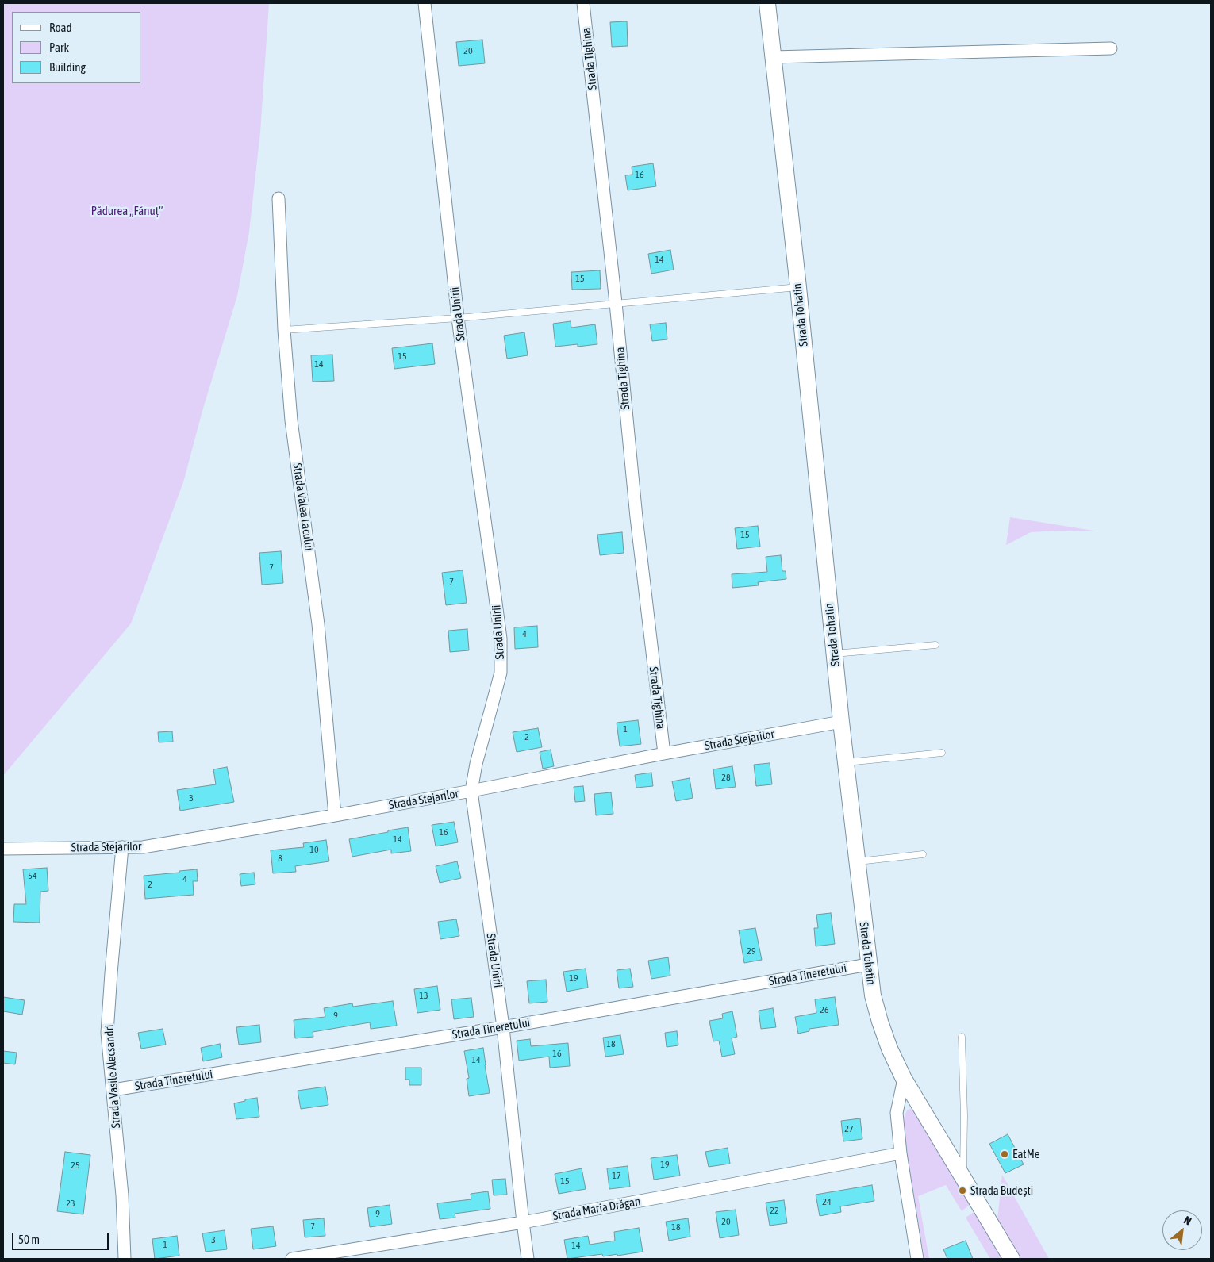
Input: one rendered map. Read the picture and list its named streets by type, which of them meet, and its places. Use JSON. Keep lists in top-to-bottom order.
{
  "streets": {
    "street": [
      "Strada Tighina",
      "Strada Unirii",
      "Strada Tohatin",
      "Strada Valea Lacului",
      "Strada Stejarilor",
      "Strada Tineretului",
      "Strada Vasile Alecsandri",
      "Strada Maria Drăgan"
    ]
  },
  "crossings": [
    ["Strada Tighina", "Strada Stejarilor"],
    ["Strada Unirii", "Strada Stejarilor"],
    ["Strada Unirii", "Strada Tineretului"],
    ["Strada Unirii", "Strada Maria Drăgan"],
    ["Strada Tohatin", "Strada Stejarilor"],
    ["Strada Tohatin", "Strada Tineretului"],
    ["Strada Valea Lacului", "Strada Stejarilor"],
    ["Strada Stejarilor", "Strada Vasile Alecsandri"],
    ["Strada Tineretului", "Strada Vasile Alecsandri"]
  ],
  "parks": ["Pădurea „Fănuț”"],
  "places": ["EatMe", "Strada Budești"],
  "house_numbers": [
    "20",
    "16",
    "14",
    "15",
    "15",
    "14",
    "15",
    "7",
    "7",
    "4",
    "1",
    "2",
    "28",
    "3",
    "16",
    "14",
    "10",
    "8",
    "54",
    "4",
    "2",
    "29",
    "19",
    "13",
    "26",
    "9",
    "18",
    "16",
    "14",
    "27",
    "19",
    "25",
    "17",
    "15",
    "24",
    "23",
    "22",
    "9",
    "20",
    "7",
    "18",
    "3",
    "1",
    "14"
  ],
  "legend": ["Road", "Park", "Building"],
  "scale_bar": "50 m",
  "north": "top right"
}
